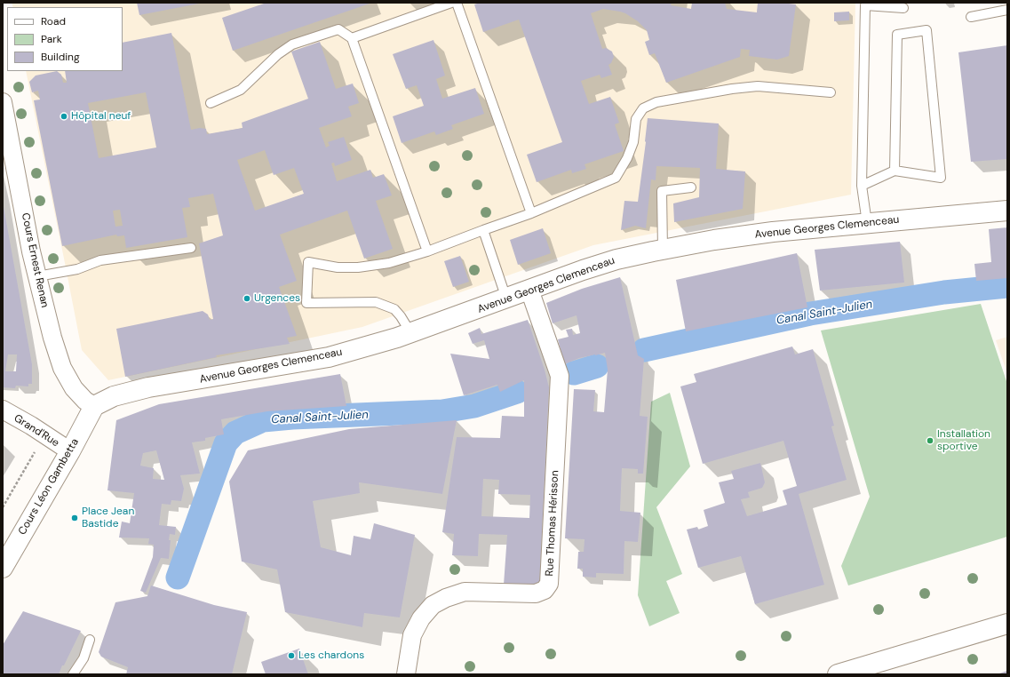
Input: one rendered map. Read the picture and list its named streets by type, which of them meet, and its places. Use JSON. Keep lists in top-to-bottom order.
{
  "streets": {
    "main road": ["Avenue Georges Clemenceau", "Cours Léon Gambetta"],
    "street": ["Cours Ernest Renan", "Grand'Rue", "Rue Thomas Hérisson"]
  },
  "crossings": [
    ["Avenue Georges Clemenceau", "Cours Ernest Renan"],
    ["Avenue Georges Clemenceau", "Cours Léon Gambetta"],
    ["Avenue Georges Clemenceau", "Rue Thomas Hérisson"],
    ["Cours Ernest Renan", "Cours Léon Gambetta"],
    ["Grand'Rue", "Cours Léon Gambetta"]
  ],
  "water": ["Canal Saint-Julien"],
  "places": [
    "Hôpital neuf",
    "Urgences",
    "Installation sportive",
    "Place Jean Bastide",
    "Les chardons"
  ],
  "legend": ["Road", "Park", "Building"]
}
